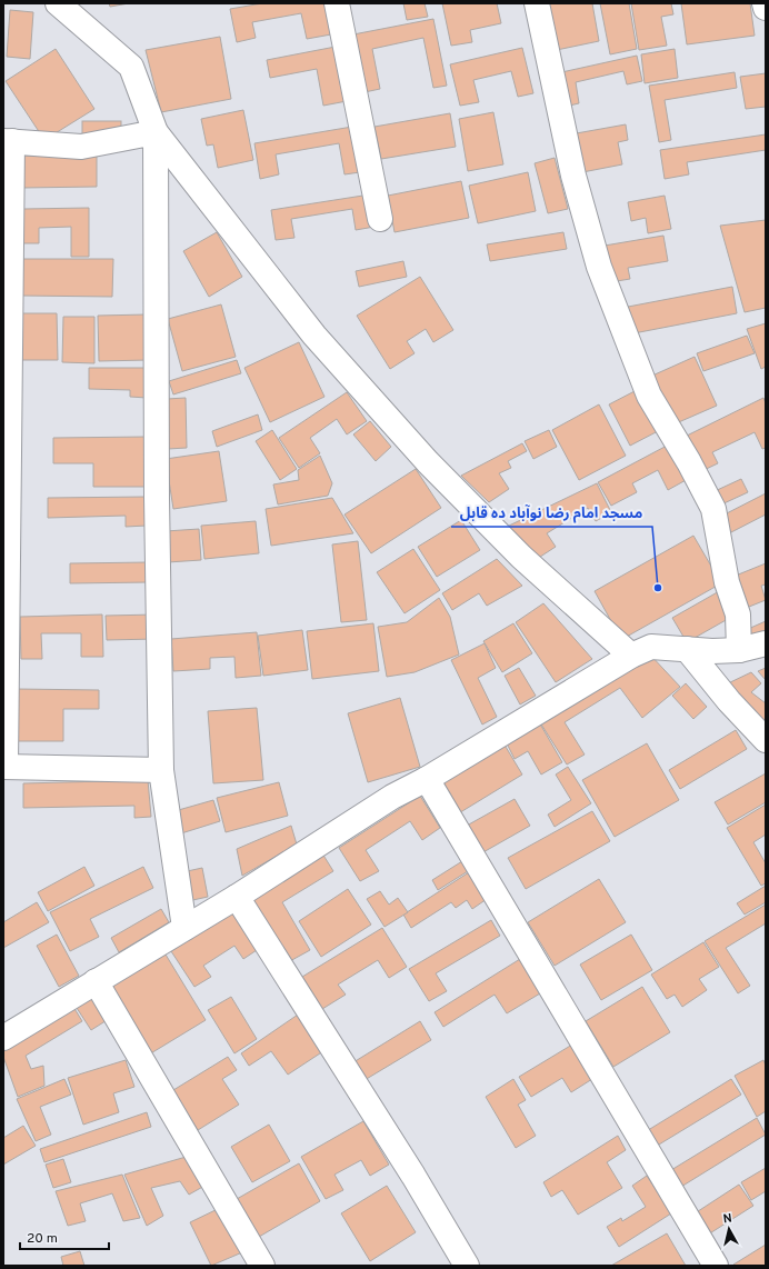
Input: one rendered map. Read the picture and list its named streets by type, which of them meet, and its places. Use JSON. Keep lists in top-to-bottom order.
{
  "places": ["مسجد امام رضا نوآباد ده قابل"],
  "scale_bar": "20 m",
  "north": "top"
}
